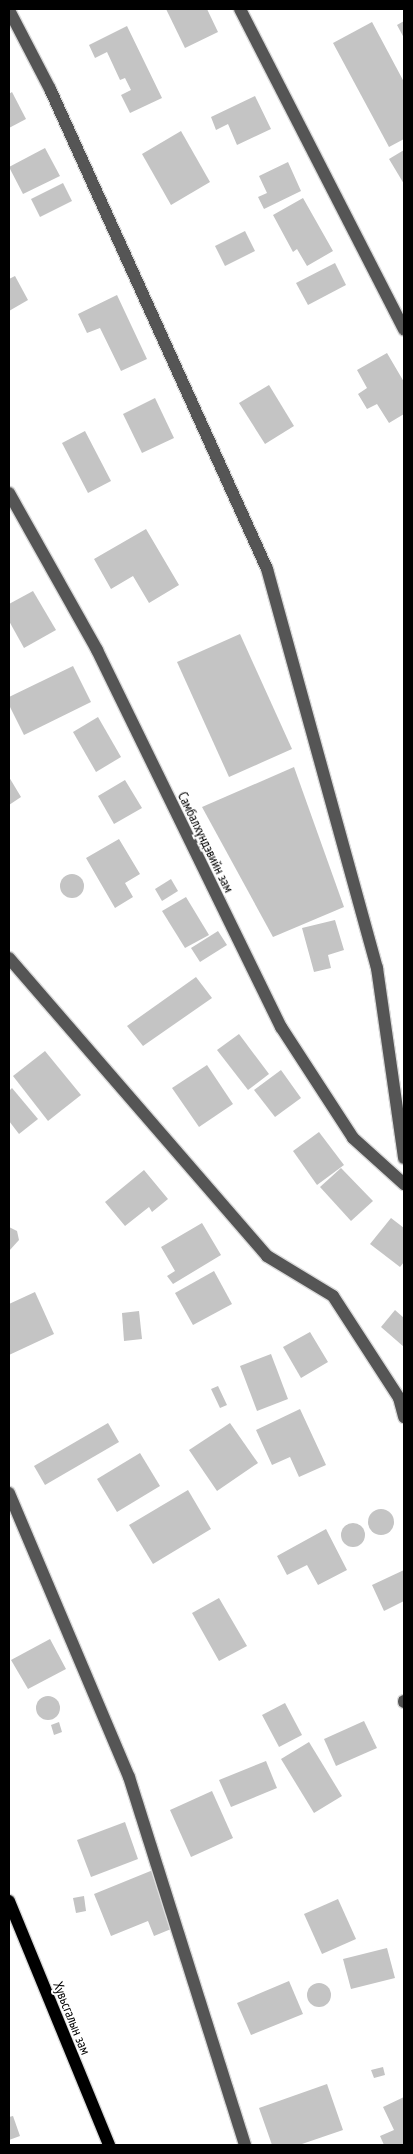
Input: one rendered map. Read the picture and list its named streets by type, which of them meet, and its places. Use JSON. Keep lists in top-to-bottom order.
{
  "streets": {
    "main road": ["Хувьсгалын зам"],
    "street": ["Самбалхүндэвийн зам"]
  }
}
